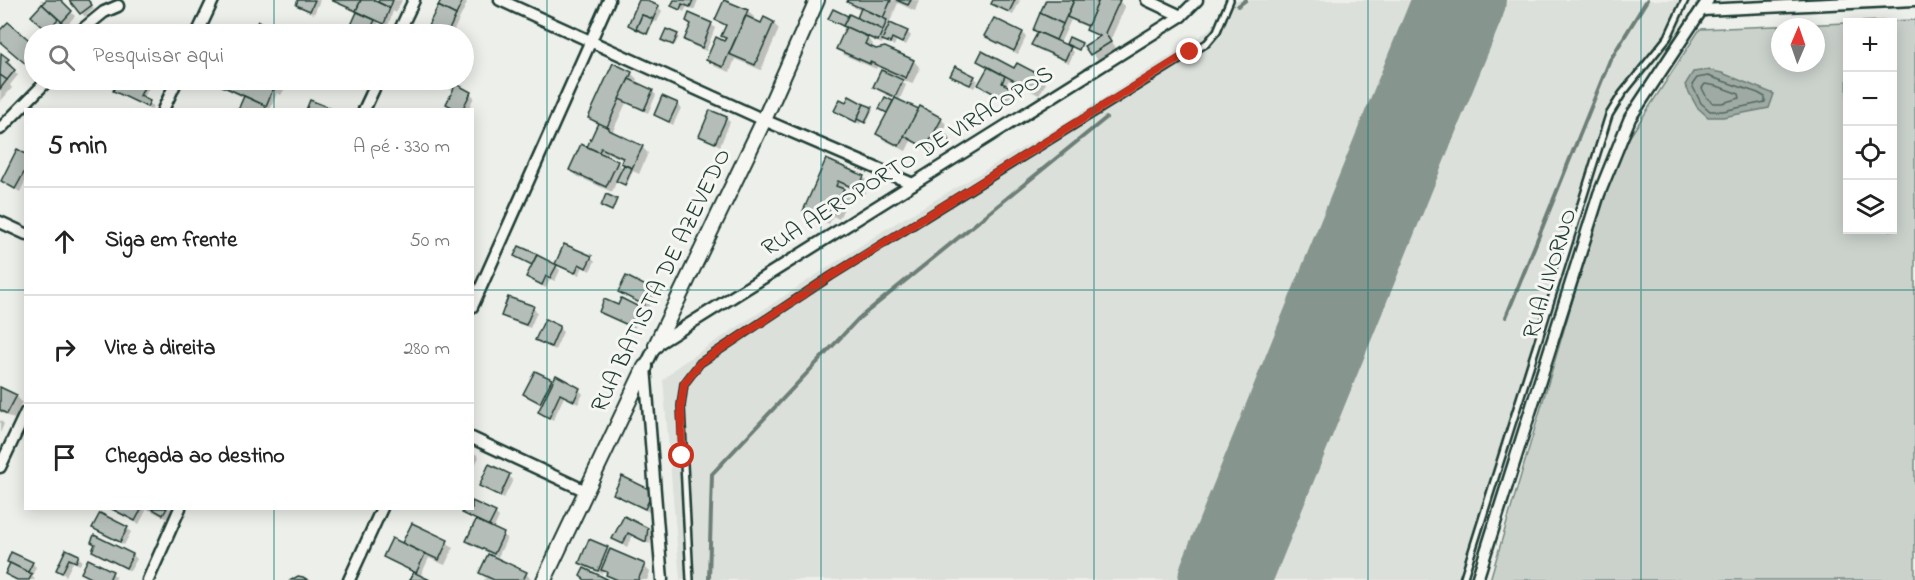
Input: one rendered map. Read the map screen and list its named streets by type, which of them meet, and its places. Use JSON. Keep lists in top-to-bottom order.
{
  "streets": {
    "street": ["RUA AEROPORTO DE VIRACOPOS", "RUA LIVORNO", "RUA BATISTA DE AZEVEDO"]
  },
  "crossings": [
    ["RUA AEROPORTO DE VIRACOPOS", "RUA BATISTA DE AZEVEDO"]
  ],
  "north": "top",
  "page": {
    "map_buttons": ["+", "−"],
    "search": "Pesquisar aqui",
    "heading": ["5 min", "A pé · 330 m"],
    "list": [
      ["Siga em frente", "50 m"],
      ["Vire à direita", "280 m"],
      "Chegada ao destino"
    ]
  }
}
